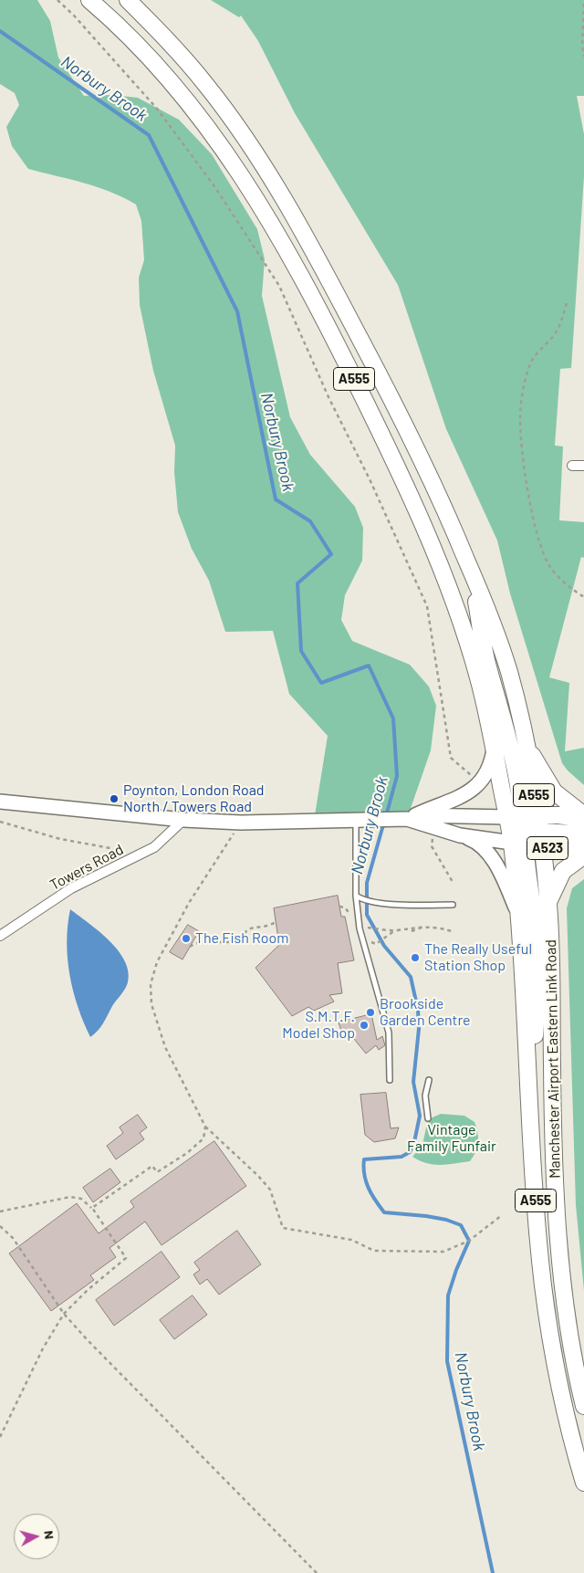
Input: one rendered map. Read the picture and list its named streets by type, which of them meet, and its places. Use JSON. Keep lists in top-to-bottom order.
{
  "streets": {
    "highway": ["A555", "A523", "Manchester Airport Eastern Link Road"],
    "street": ["Towers Road"]
  },
  "crossings": [
    ["A555", "A523"],
    ["A555", "Manchester Airport Eastern Link Road"],
    ["A523", "Manchester Airport Eastern Link Road"]
  ],
  "water": ["Norbury Brook"],
  "parks": ["Vintage Family Funfair"],
  "places": [
    "Poynton, London Road North / Towers Road",
    "The Fish Room",
    "The Really Useful Station Shop",
    "Brookside Garden Centre",
    "S.M.T.F. Model Shop"
  ],
  "north": "right"
}
